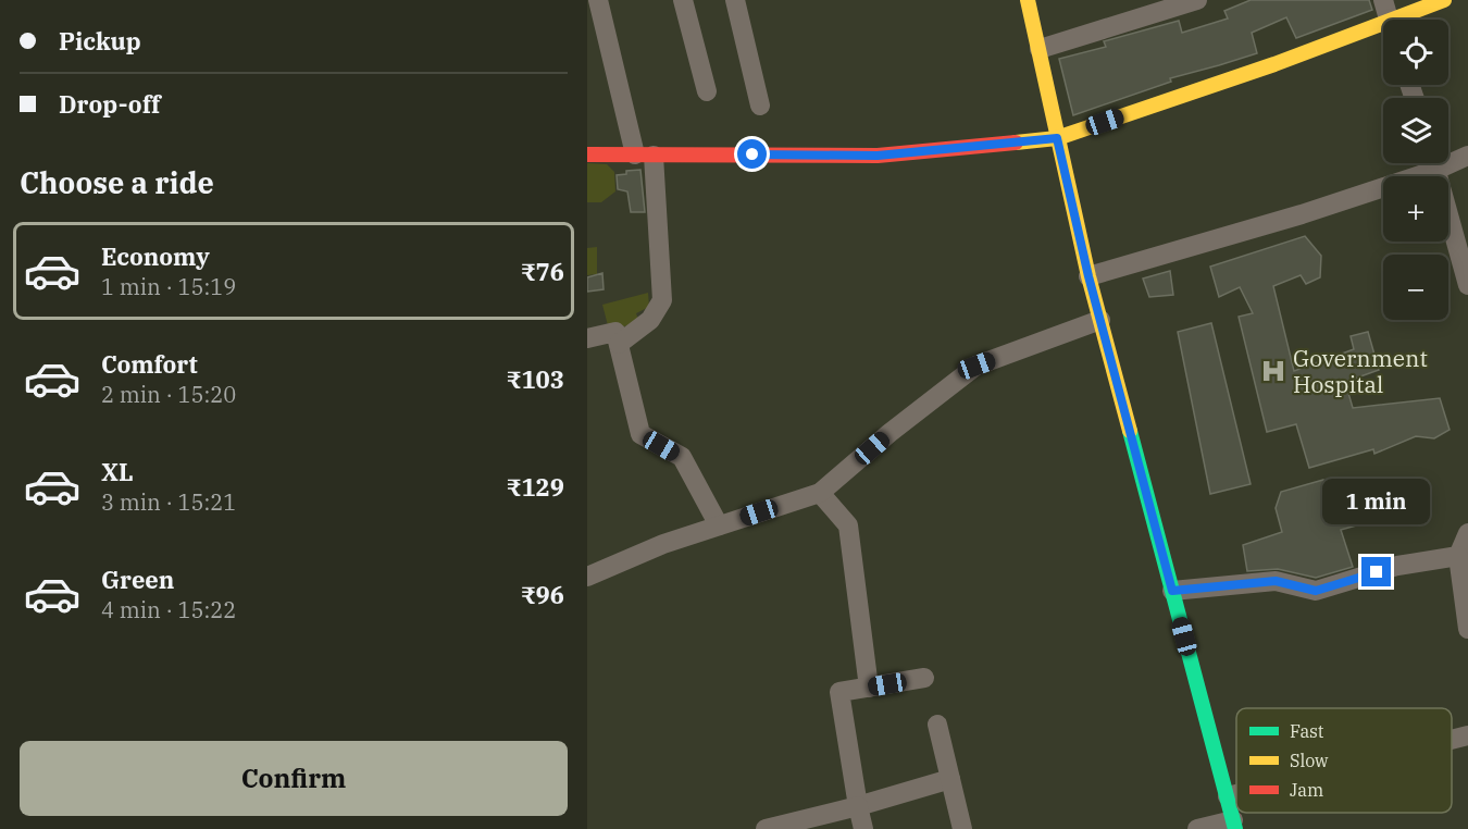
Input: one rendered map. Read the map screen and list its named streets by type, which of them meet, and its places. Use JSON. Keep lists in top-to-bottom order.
{
  "places": {
    "hospital": ["Government Hospital"]
  },
  "legend": ["Fast", "Slow", "Jam"],
  "page": {
    "banner": ["Pickup", "Drop-off"],
    "map_buttons": ["+", "−"],
    "heading": "Choose a ride",
    "list": [
      {
        "name": "Economy",
        "note": "1 min · 15:19",
        "value": "₹76"
      },
      {
        "name": "Comfort",
        "note": "2 min · 15:20",
        "value": "₹103"
      },
      {
        "name": "XL",
        "note": "3 min · 15:21",
        "value": "₹129"
      },
      {
        "name": "Green",
        "note": "4 min · 15:22",
        "value": "₹96"
      }
    ],
    "bubble": "1 min",
    "buttons": "Confirm"
  }
}
